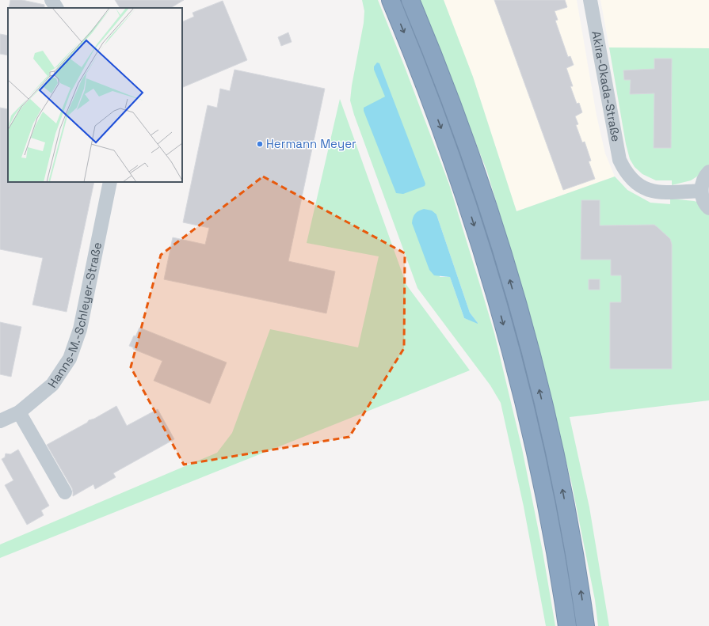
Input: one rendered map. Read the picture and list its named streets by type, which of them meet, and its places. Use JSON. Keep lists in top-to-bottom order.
{
  "streets": {
    "street": ["Akira-Okada-Straße", "Hanns-M.-Schleyer-Straße"]
  },
  "places": ["Hermann Meyer"]
}
